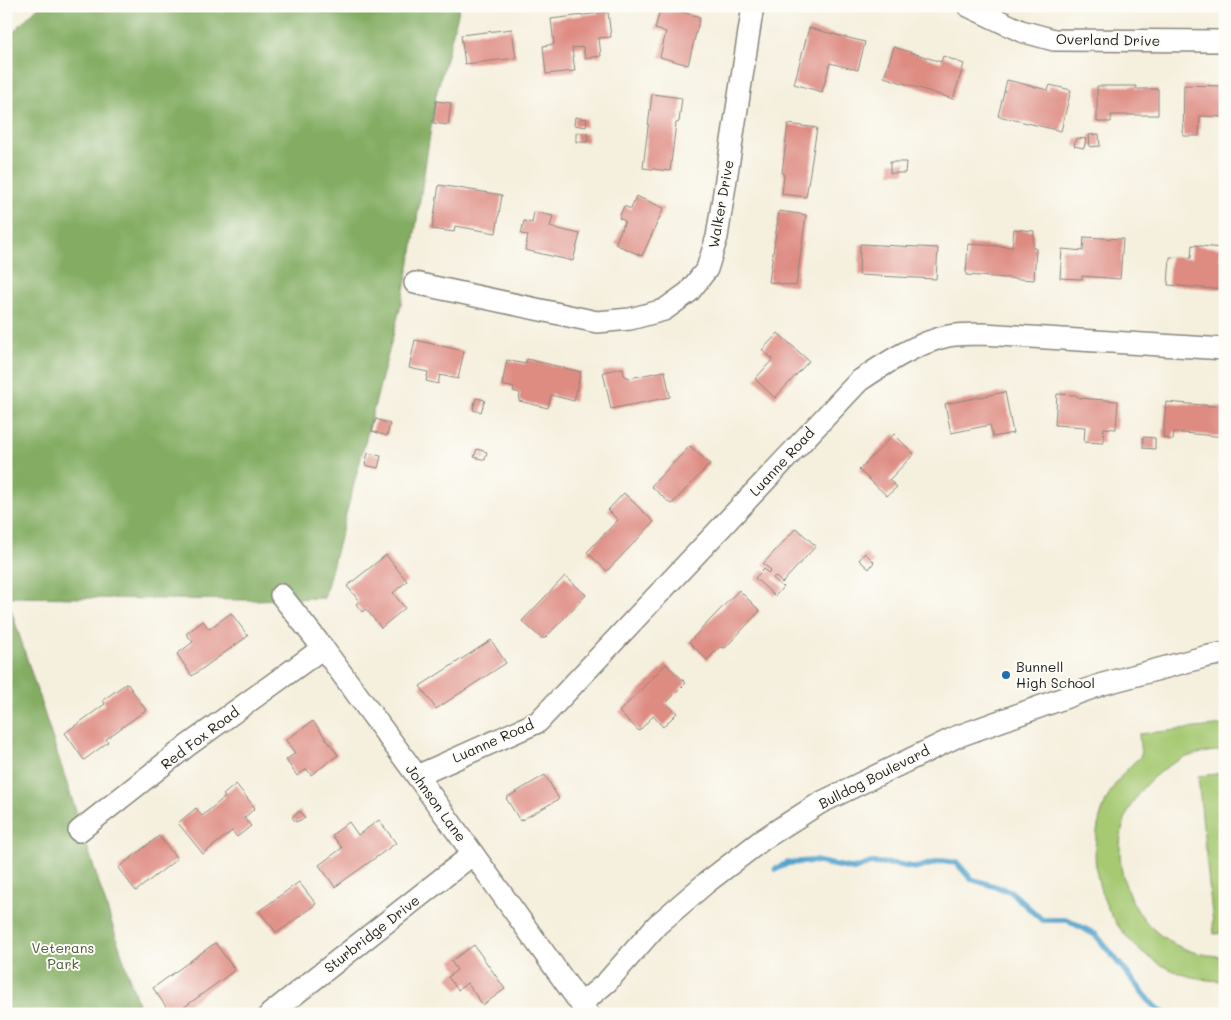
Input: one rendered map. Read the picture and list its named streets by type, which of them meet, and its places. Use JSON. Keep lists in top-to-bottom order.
{
  "streets": {
    "street": [
      "Overland Drive",
      "Walker Drive",
      "Luanne Road",
      "Red Fox Road",
      "Bulldog Boulevard",
      "Johnson Lane",
      "Sturbridge Drive"
    ]
  },
  "crossings": [
    ["Luanne Road", "Johnson Lane"],
    ["Red Fox Road", "Johnson Lane"],
    ["Bulldog Boulevard", "Johnson Lane"],
    ["Johnson Lane", "Sturbridge Drive"]
  ],
  "parks": ["Veterans Park"],
  "places": ["Bunnell High School"]
}
